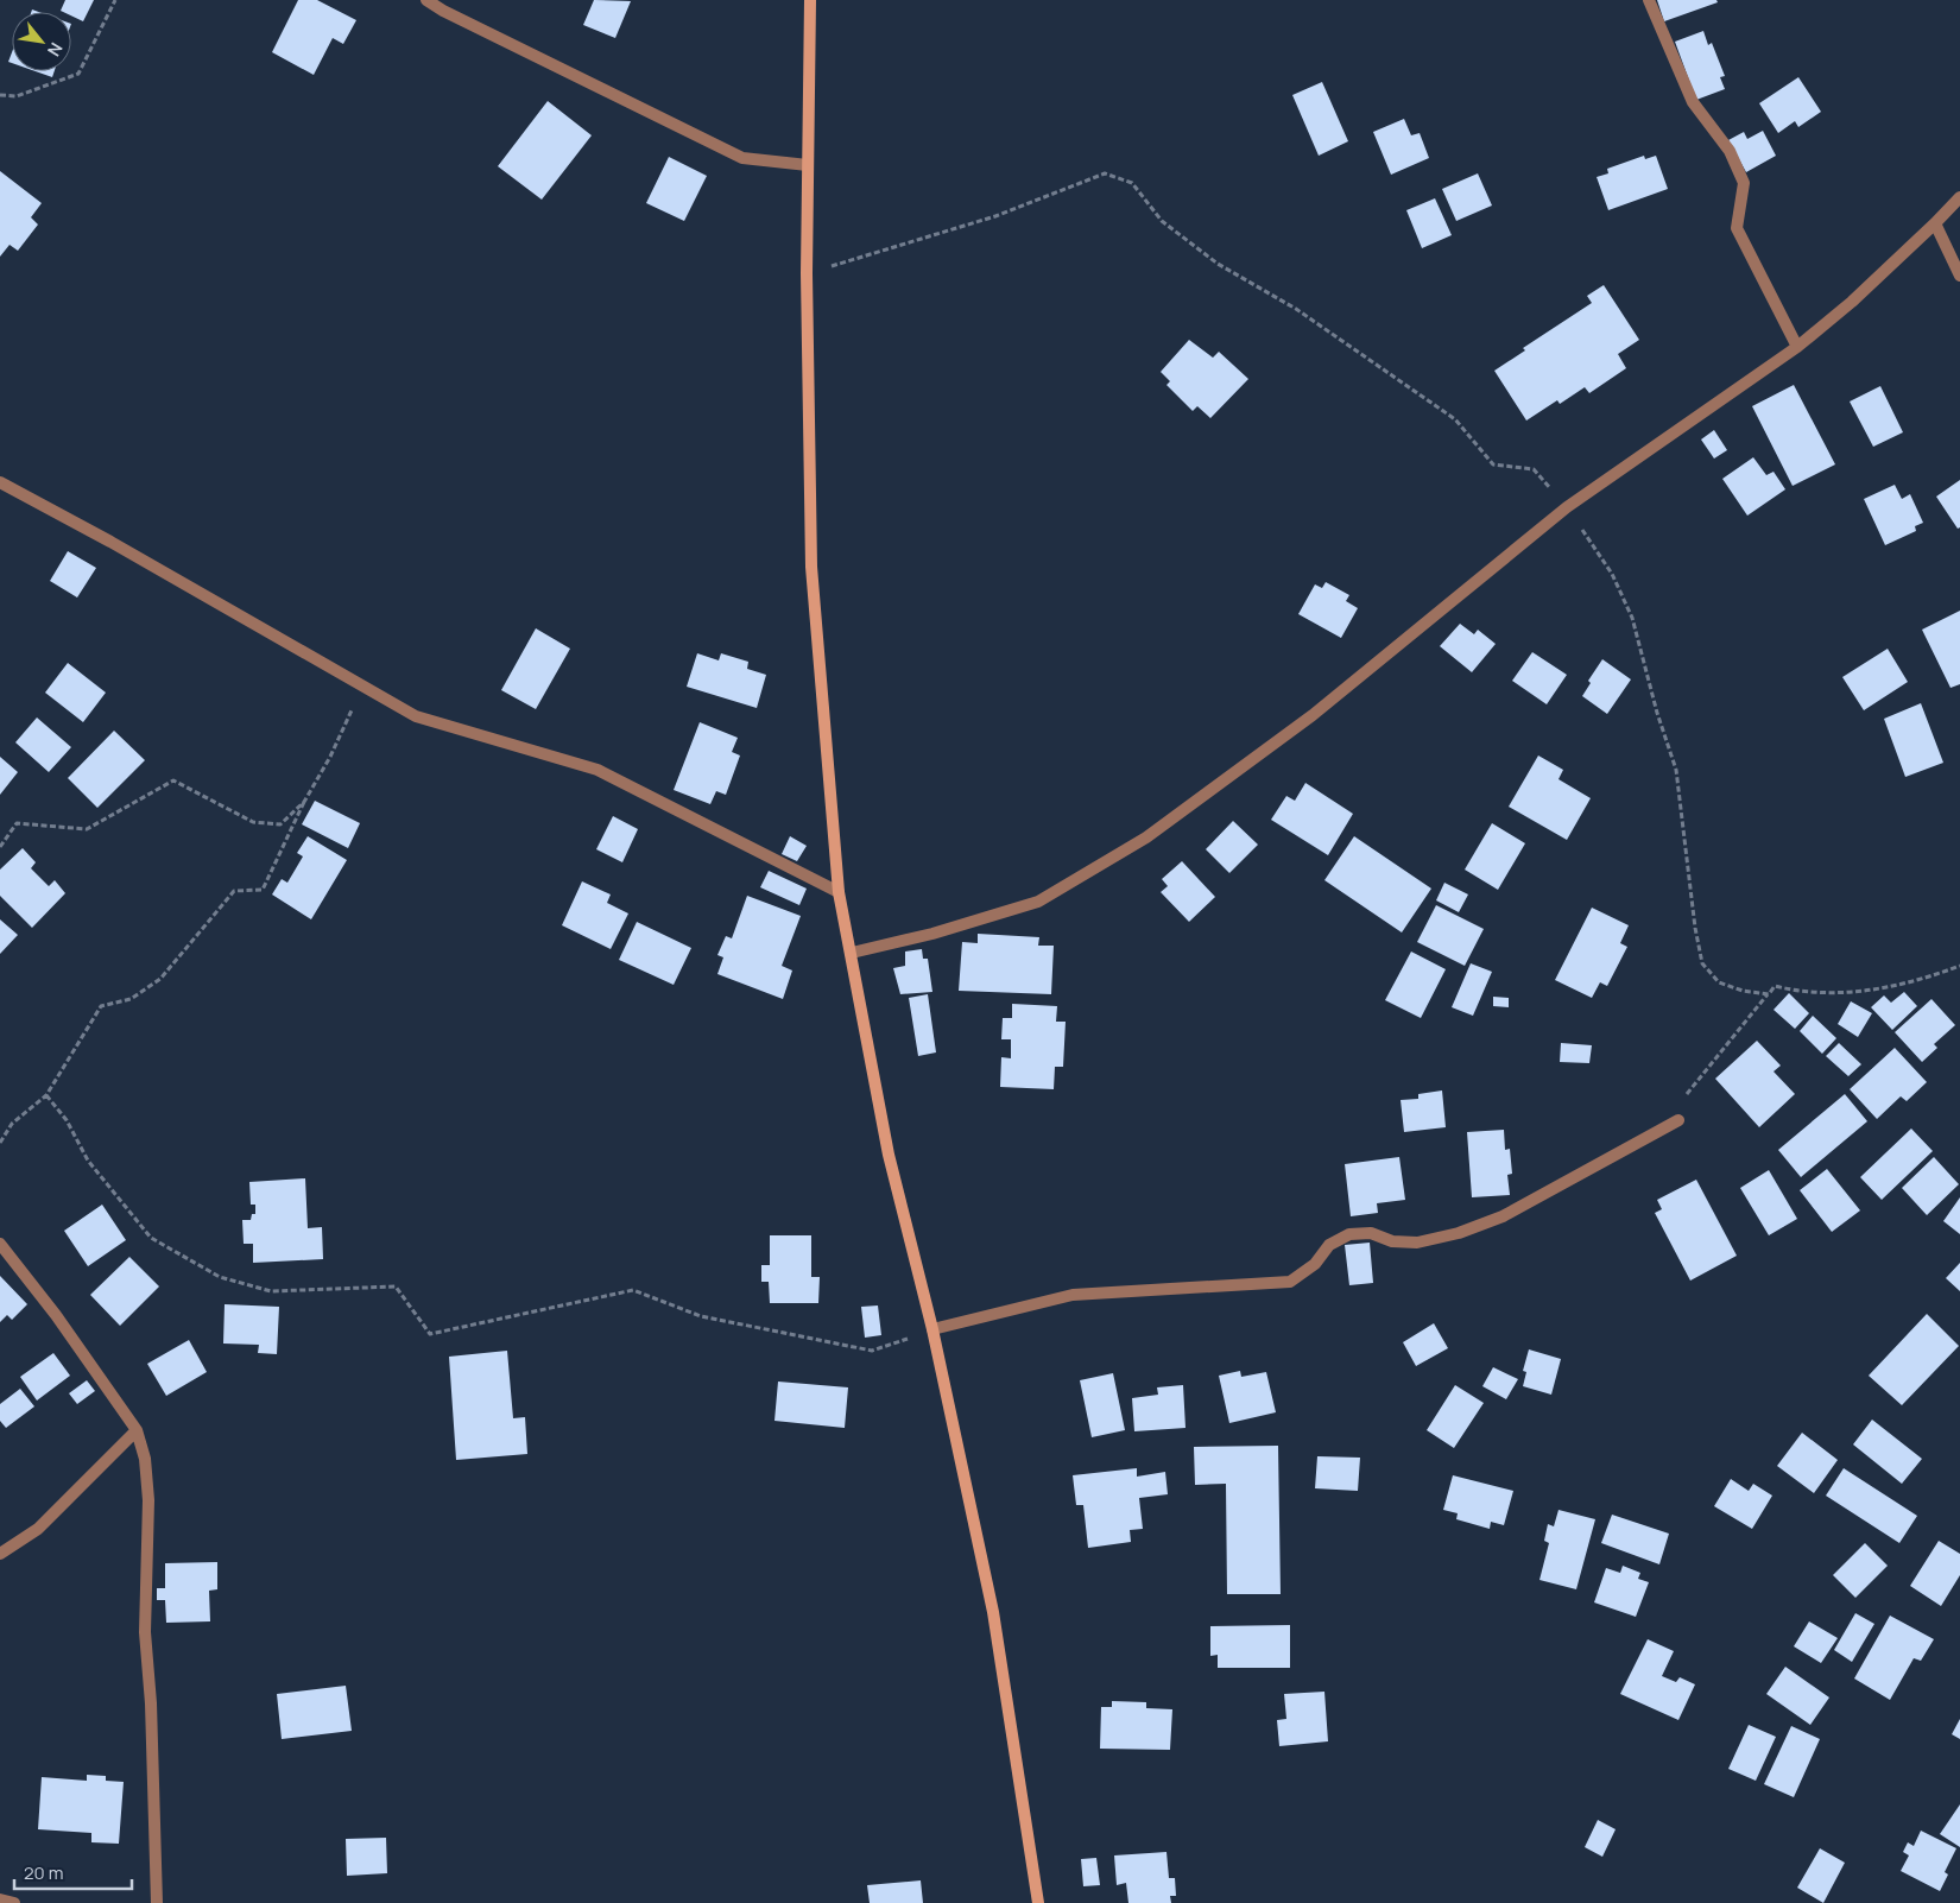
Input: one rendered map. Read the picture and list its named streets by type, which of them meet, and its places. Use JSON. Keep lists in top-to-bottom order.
{
  "scale_bar": "20 m",
  "north": "bottom right"
}
